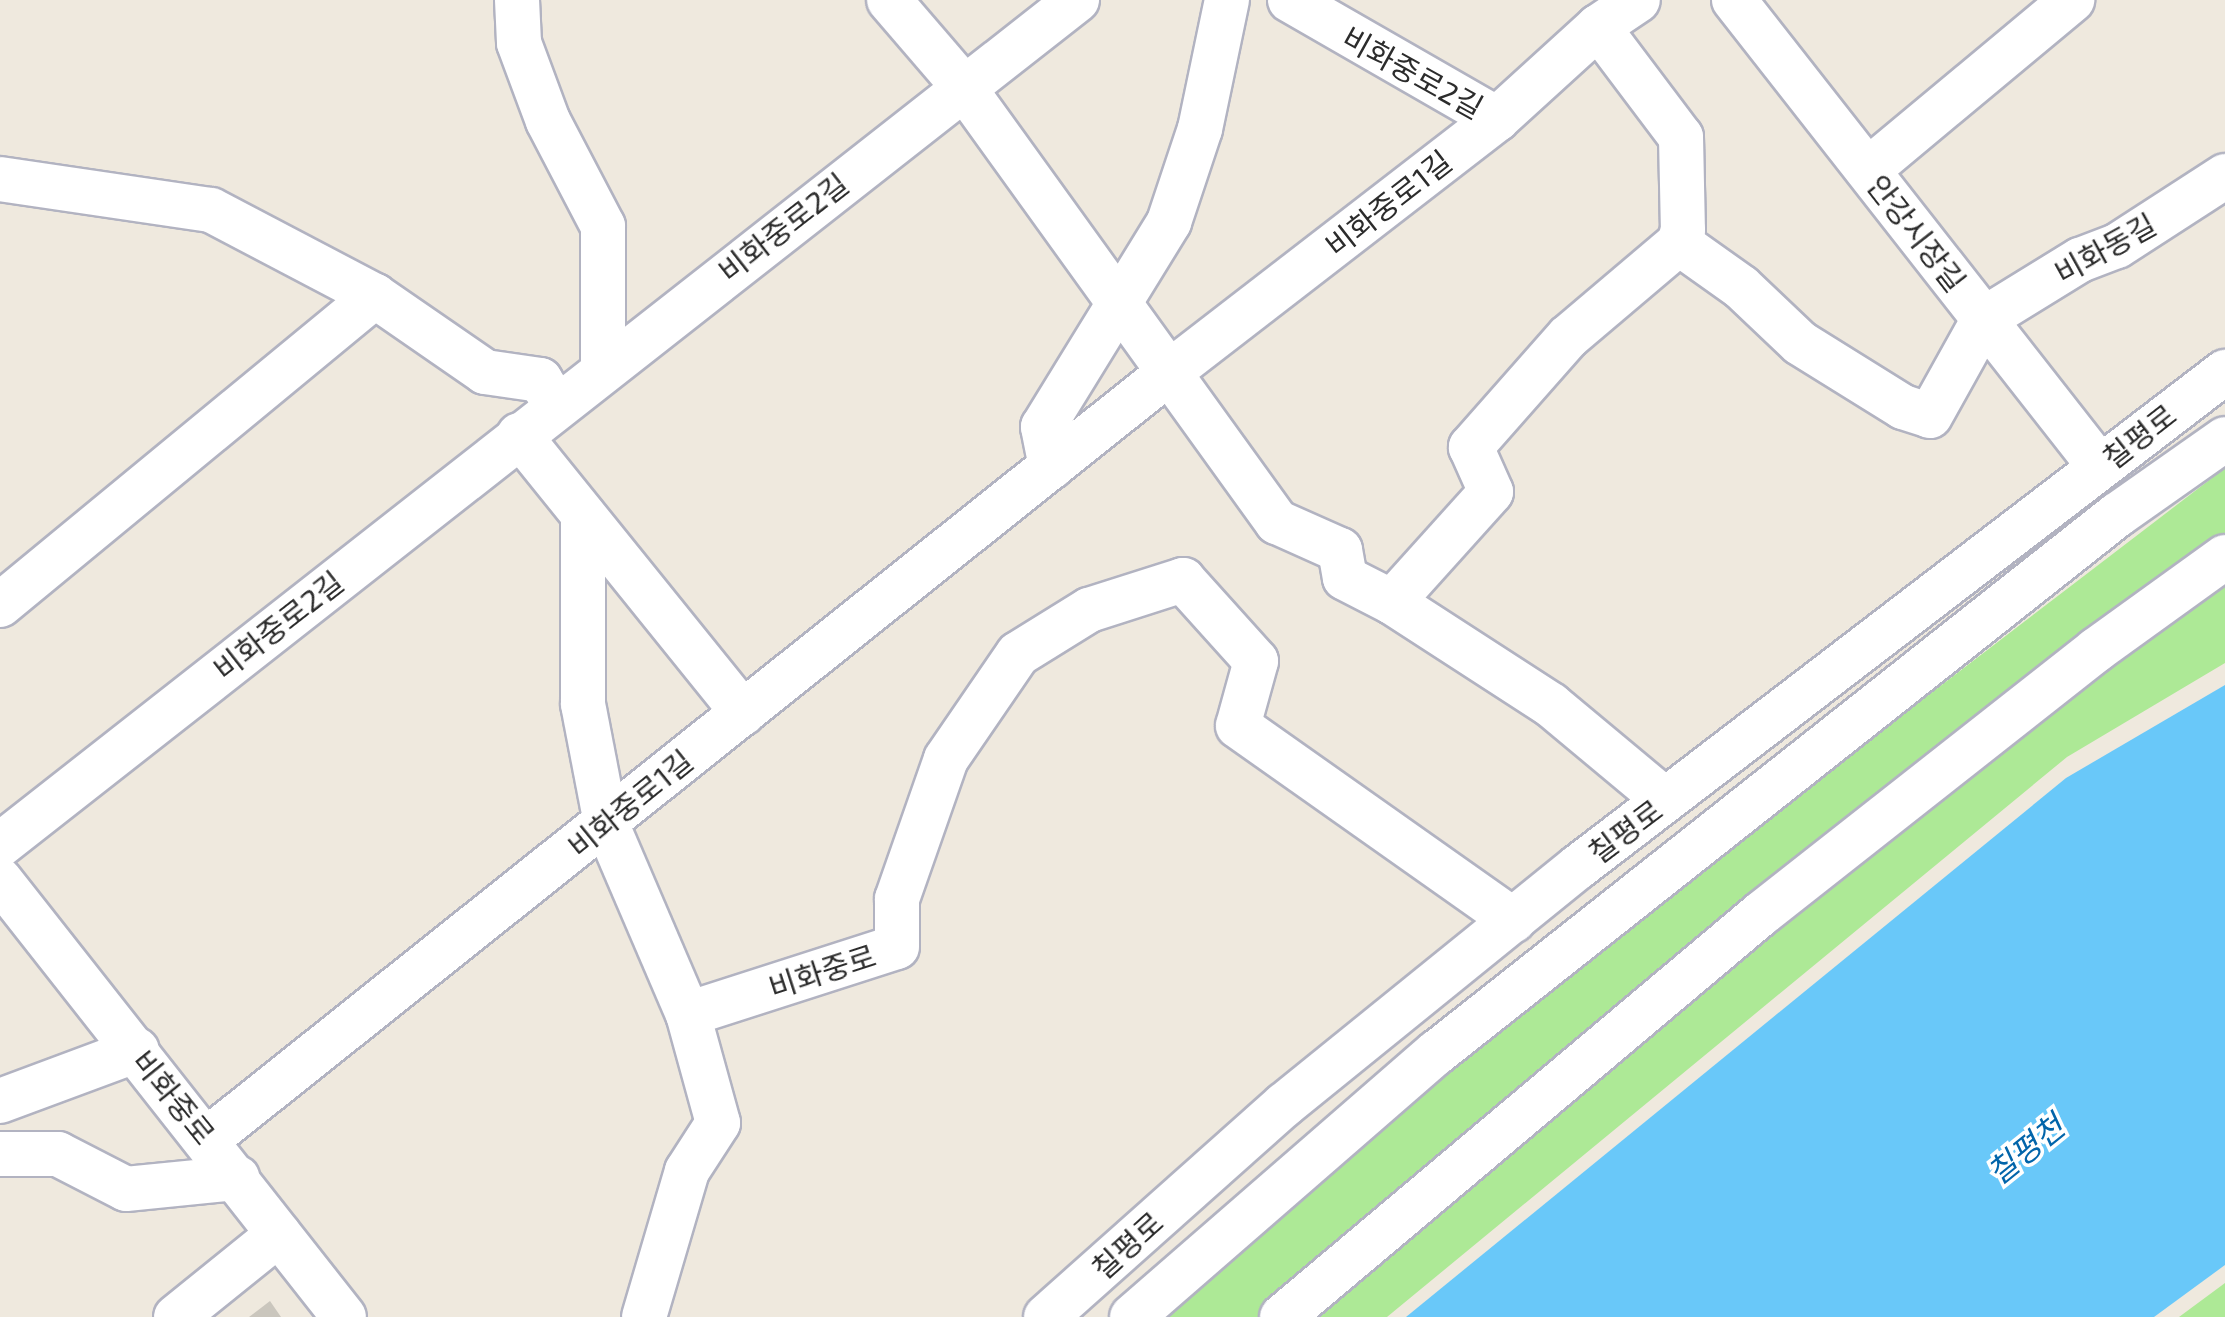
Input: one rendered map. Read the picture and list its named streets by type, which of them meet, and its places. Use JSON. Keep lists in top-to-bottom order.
{
  "streets": {
    "street": [
      "비화중로2길",
      "비화중로1길",
      "안강시장길",
      "비화동길",
      "칠평로",
      "비화중로"
    ]
  },
  "crossings": [
    ["비화중로2길", "비화중로1길"],
    ["비화중로1길", "비화중로"],
    ["안강시장길", "비화동길"],
    ["안강시장길", "칠평로"],
    ["칠평로", "비화중로"]
  ],
  "water": ["칠평천"]
}
